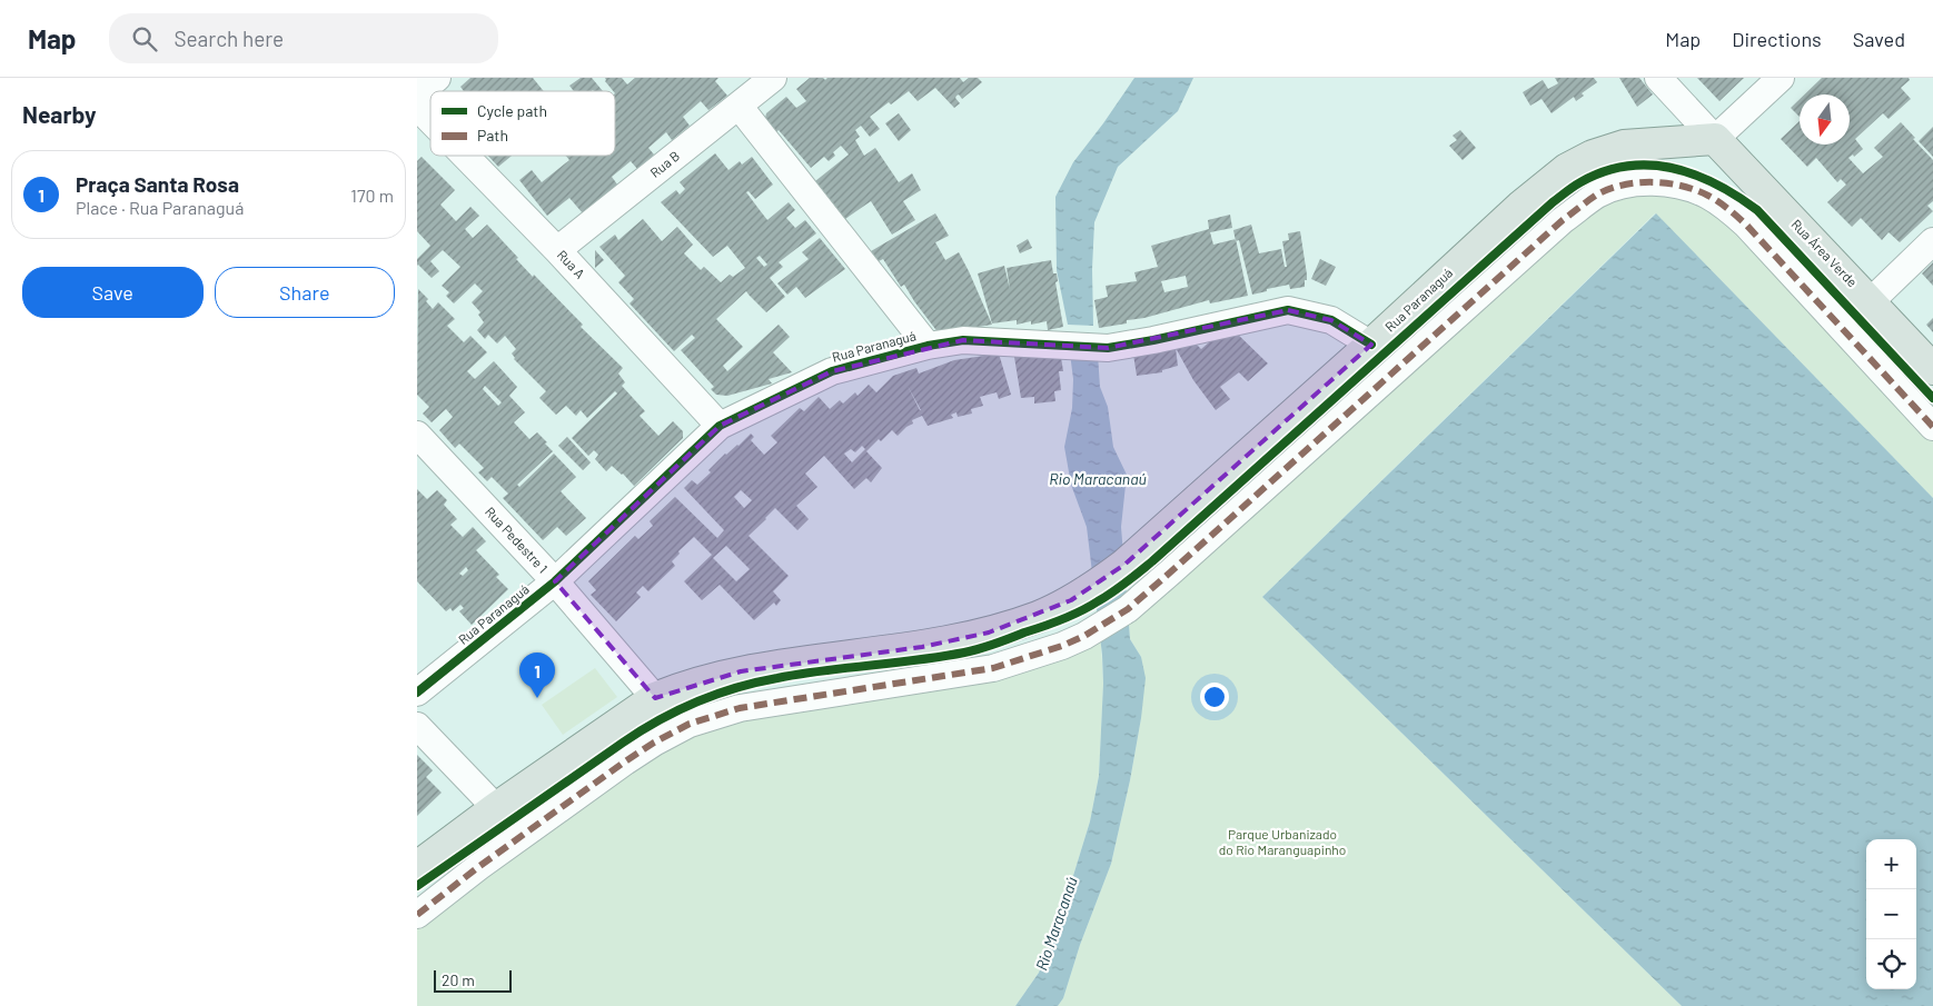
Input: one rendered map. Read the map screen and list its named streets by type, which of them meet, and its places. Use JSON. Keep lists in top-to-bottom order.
{
  "streets": {
    "main road": ["Rua Área Verde", "Rua Paranaguá"],
    "street": ["Rua B", "Rua A", "Rua Pedestre 1"]
  },
  "crossings": [
    ["Rua B", "Rua A"],
    ["Rua Área Verde", "Rua Paranaguá"],
    ["Rua A", "Rua Paranaguá"],
    ["Rua Paranaguá", "Rua Pedestre 1"]
  ],
  "water": ["Rio Maracanaú"],
  "parks": ["Parque Urbanizado do Rio Maranguapinho"],
  "legend": ["Cycle path", "Path"],
  "scale_bar": "20 m",
  "north": "bottom",
  "page": {
    "header": "Map",
    "search": "Search here",
    "nav": ["Map", "Directions", "Saved"],
    "heading": "Nearby",
    "list": [
      {
        "mark": "1",
        "name": "Praça Santa Rosa",
        "note": "Place · Rua Paranaguá",
        "value": "170 m"
      }
    ],
    "buttons": ["Save", "Share"],
    "pins": "1",
    "map_buttons": ["+", "−"],
    "scale": "20 m"
  }
}
